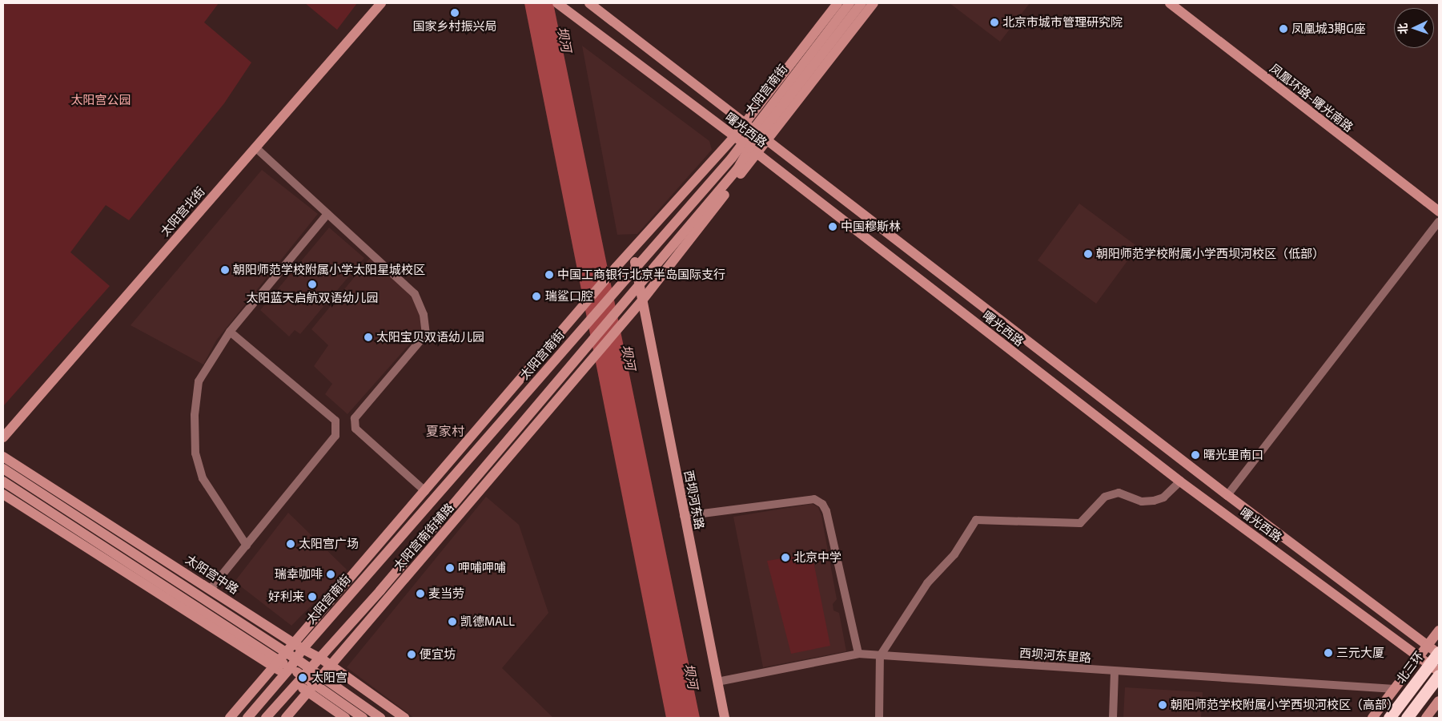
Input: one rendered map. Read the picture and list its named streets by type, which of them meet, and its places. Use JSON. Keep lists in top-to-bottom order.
{
  "streets": {
    "highway": ["北三环"],
    "main road": [
      "太阳宫南街",
      "凤凰环路-曙光南路",
      "曙光西路",
      "太阳宫北街",
      "西坝河东路",
      "太阳宫南街辅路",
      "太阳宫中路"
    ],
    "street": ["西坝河东里路"]
  },
  "crossings": [
    ["太阳宫南街", "曙光西路"],
    ["太阳宫南街", "西坝河东路"],
    ["太阳宫南街", "太阳宫南街辅路"],
    ["太阳宫南街", "太阳宫中路"],
    ["曙光西路", "北三环"],
    ["西坝河东路", "西坝河东里路"],
    ["太阳宫南街辅路", "太阳宫中路"]
  ],
  "districts": ["夏家村"],
  "water": ["坝河"],
  "parks": ["太阳宫公园"],
  "places": [
    "国家乡村振兴局",
    "北京市城市管理研究院",
    "凤凰城3期G座",
    "中国穆斯林",
    "朝阳师范学校附属小学西坝河校区（低部）",
    "朝阳师范学校附属小学太阳星城校区",
    "中国工商银行北京半岛国际支行",
    "太阳蓝天启航双语幼儿园",
    "瑞鲨口腔",
    "太阳宝贝双语幼儿园",
    "曙光里南口",
    "太阳宫广场",
    "北京中学",
    "呷哺呷哺",
    "瑞幸咖啡",
    "麦当劳",
    "好利来",
    "凯德MALL",
    "三元大厦",
    "便宜坊",
    "太阳宫",
    "朝阳师范学校附属小学西坝河校区（高部）"
  ],
  "north": "left"
}
